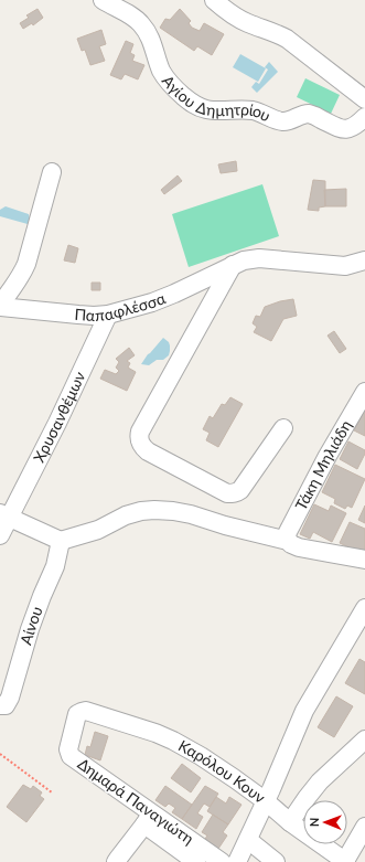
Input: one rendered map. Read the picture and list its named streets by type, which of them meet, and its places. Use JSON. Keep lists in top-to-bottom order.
{
  "streets": {
    "street": [
      "Αγίου Δημητρίου",
      "Παπαφλέσσα",
      "Χρυσανθέμων",
      "Τάκη Μηλιάδη",
      "Αίνου",
      "Καρόλου Κουν",
      "Δημαρά Παναγιώτη"
    ]
  },
  "crossings": [
    ["Παπαφλέσσα", "Χρυσανθέμων"],
    ["Καρόλου Κουν", "Δημαρά Παναγιώτη"]
  ],
  "north": "left"
}
